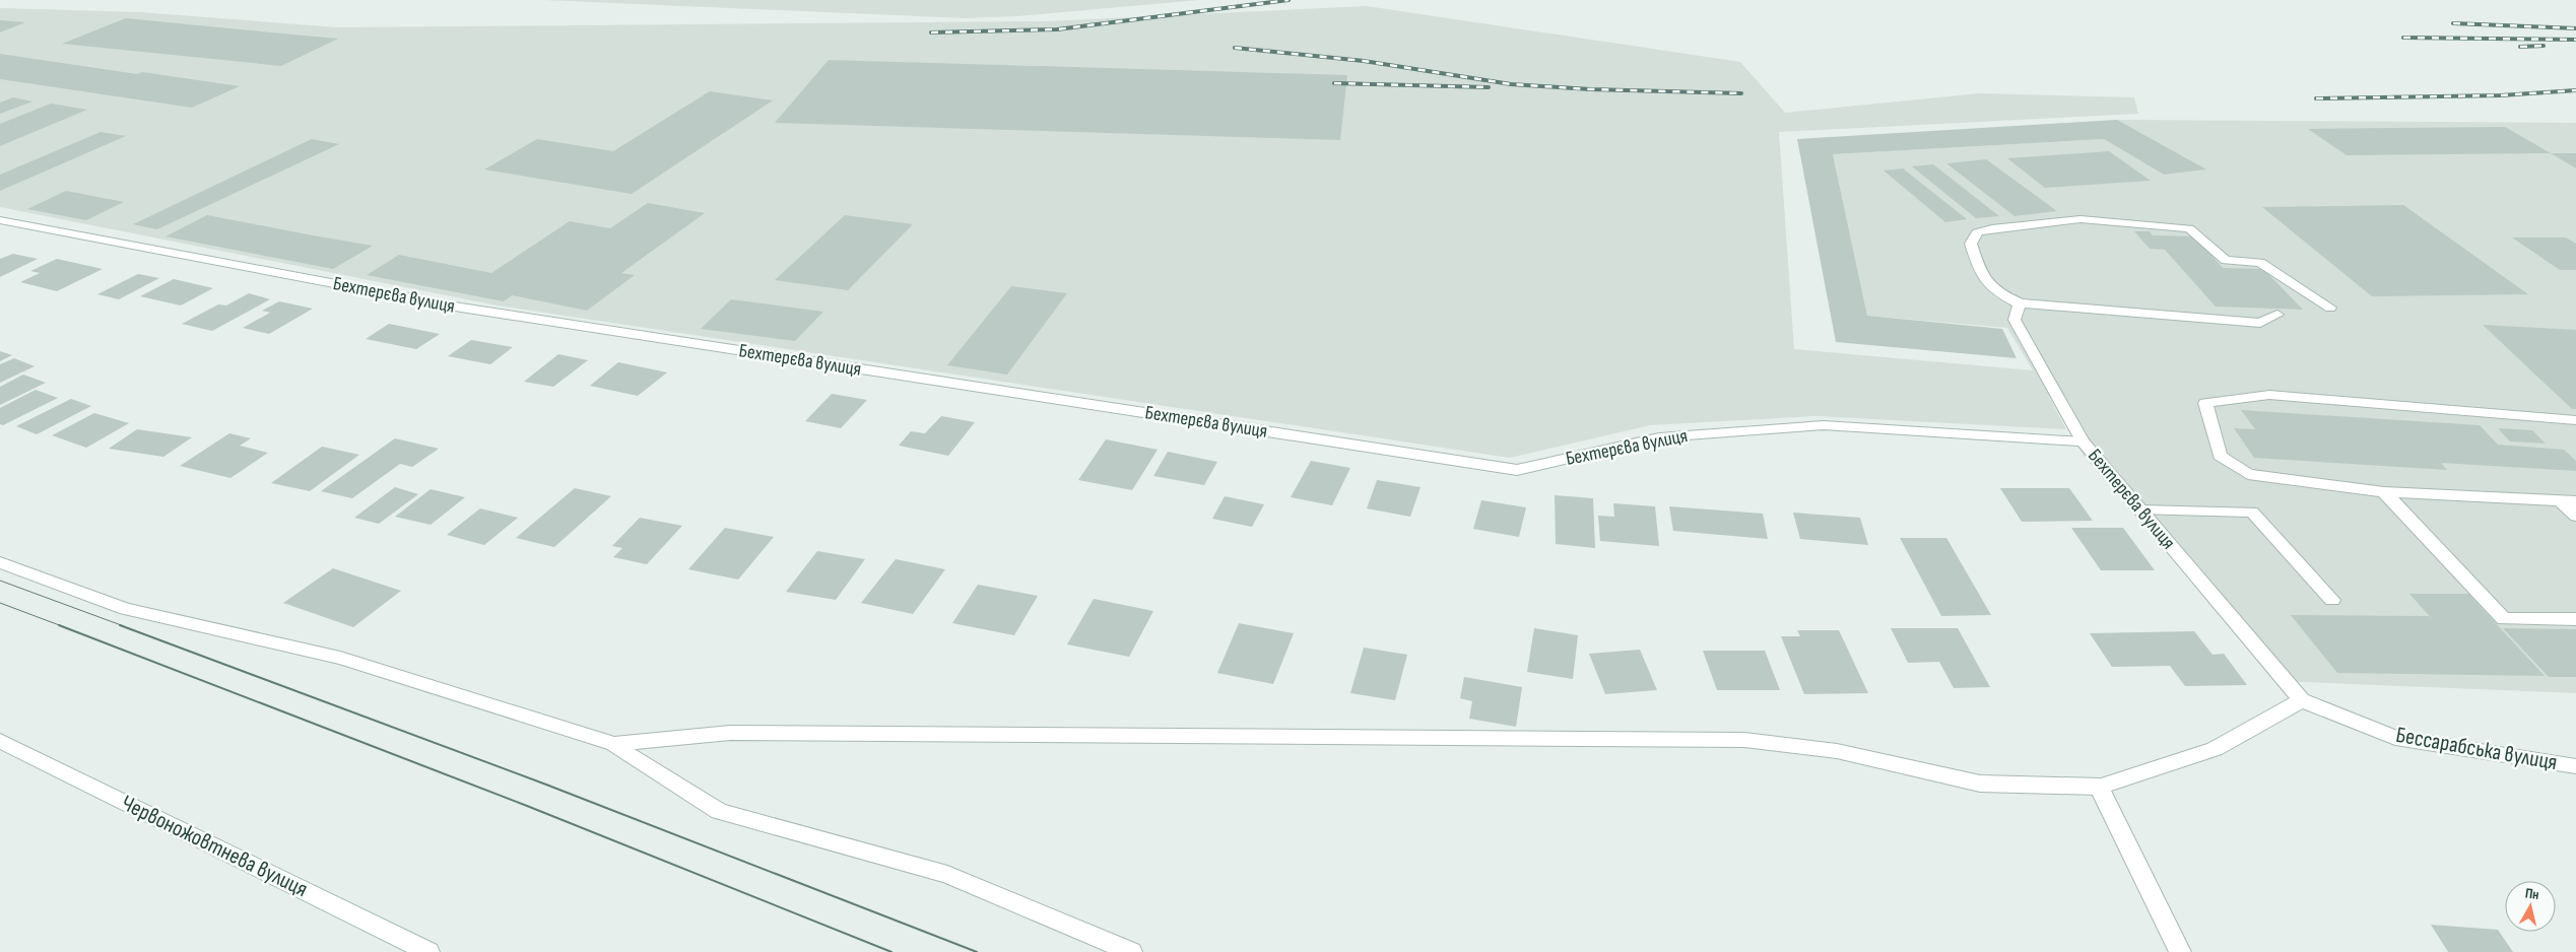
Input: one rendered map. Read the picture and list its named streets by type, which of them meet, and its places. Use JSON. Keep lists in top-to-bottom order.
{
  "streets": {
    "street": ["Бехтерєва вулиця", "Бессарабська вулиця", "Червоножовтнева вулиця"]
  },
  "crossings": [
    ["Бехтерєва вулиця", "Бессарабська вулиця"]
  ],
  "north": "top"
}
